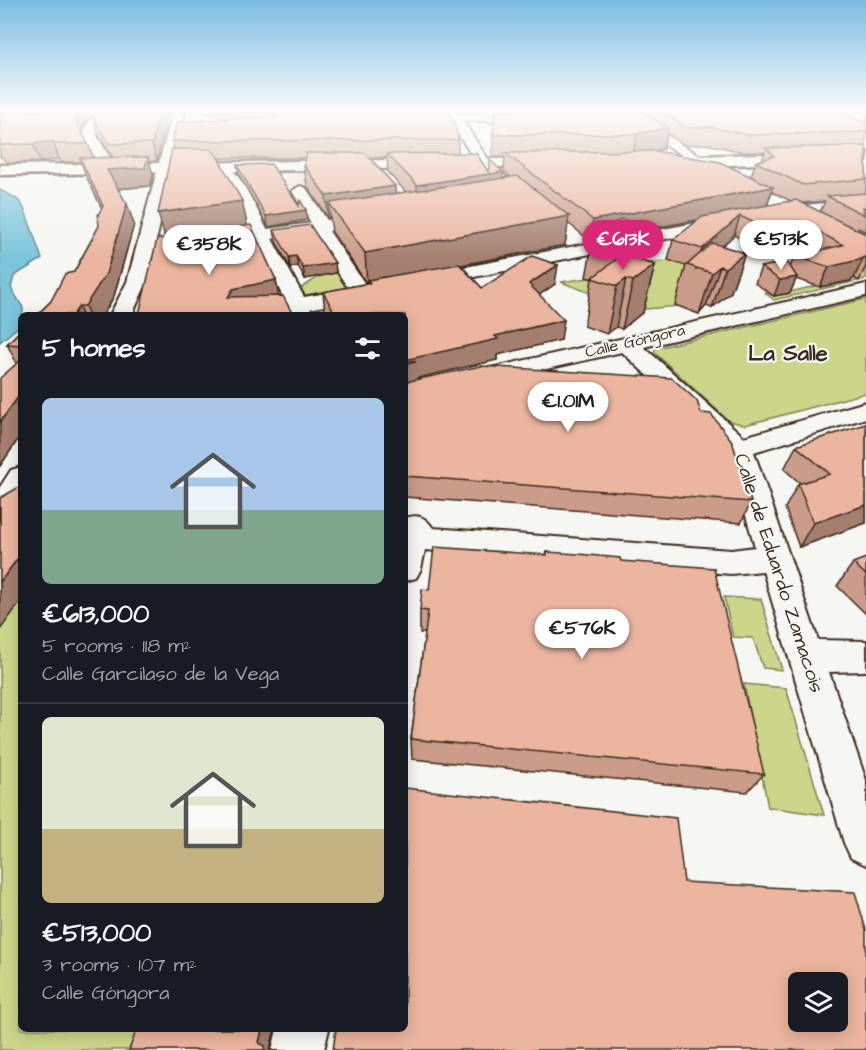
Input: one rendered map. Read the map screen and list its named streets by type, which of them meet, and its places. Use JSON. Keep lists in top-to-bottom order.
{
  "streets": {
    "street": ["Calle Góngora", "Calle de Eduardo Zamacois"]
  },
  "crossings": [
    ["Calle Góngora", "Calle de Eduardo Zamacois"]
  ],
  "districts": ["La Salle"],
  "page": {
    "price": [
      "€613K",
      "€513K",
      "€358K",
      "€1.01M",
      "€576K"
    ],
    "heading": "5 homes",
    "list": [
      {
        "name": "€613,000",
        "note": "5 rooms · 118 m² · Calle Garcilaso de la Vega"
      },
      {
        "name": "€513,000",
        "note": "3 rooms · 107 m² · Calle Góngora"
      }
    ]
  }
}
